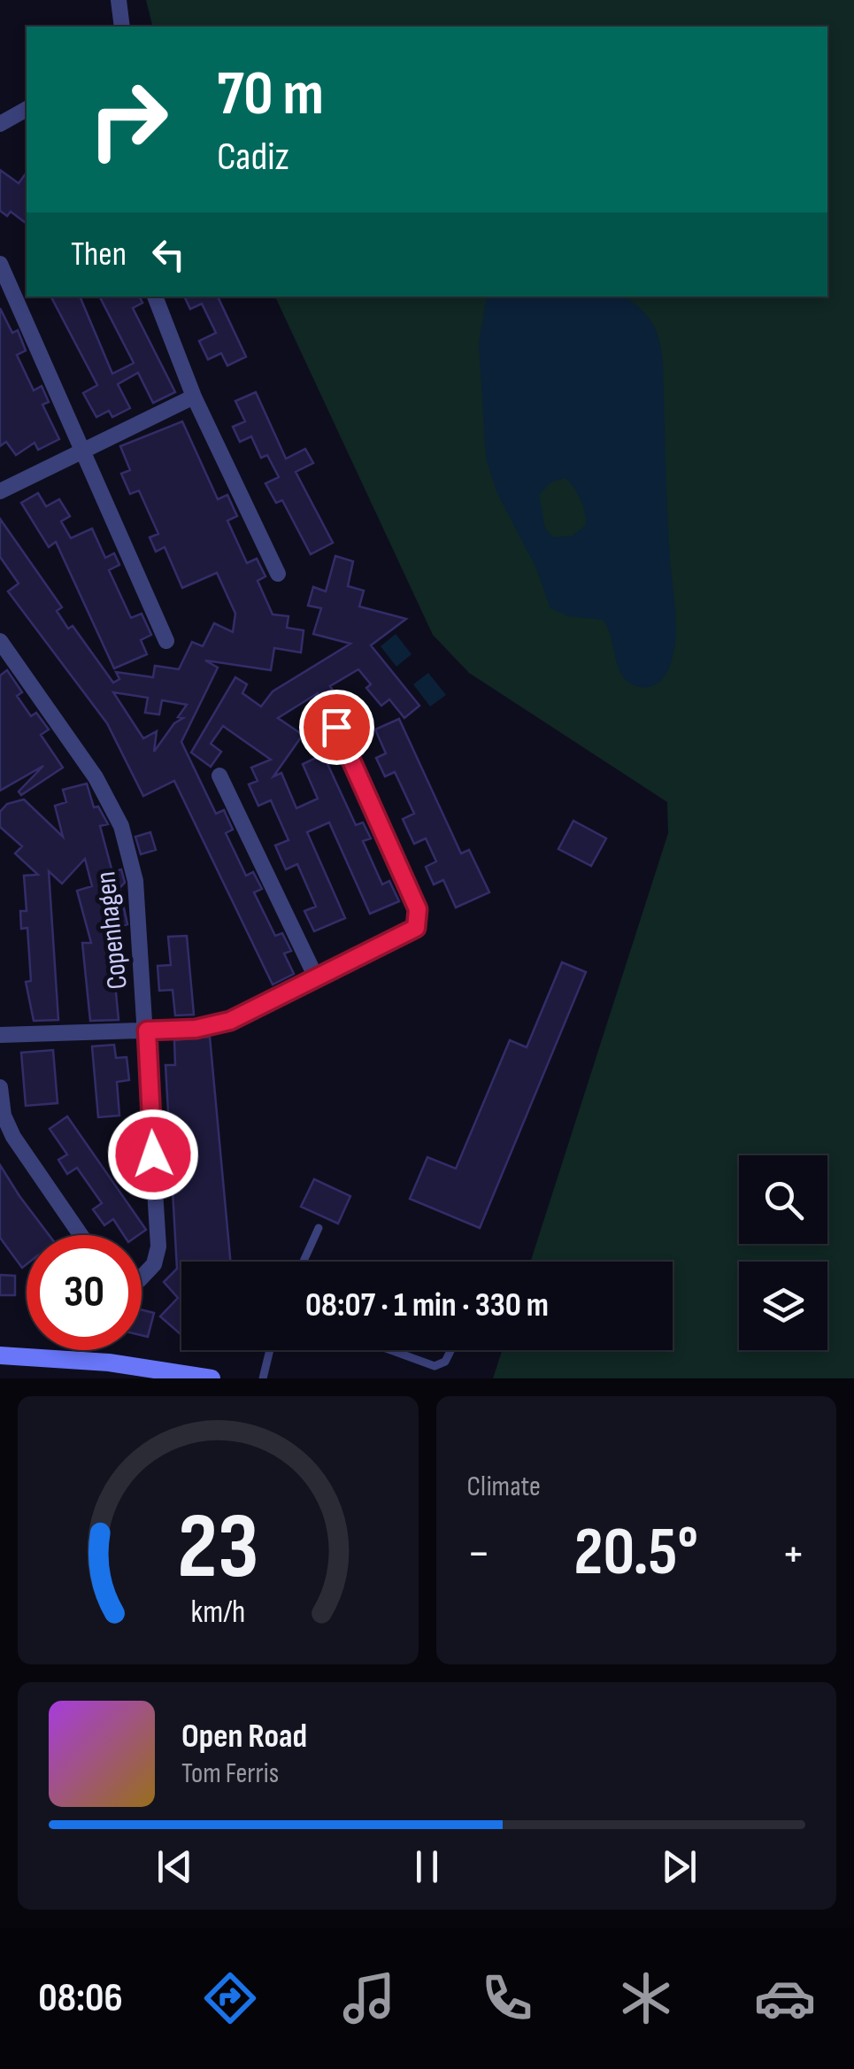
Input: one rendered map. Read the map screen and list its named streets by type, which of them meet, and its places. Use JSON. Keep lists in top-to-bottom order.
{
  "streets": {
    "street": ["Copenhagen"]
  },
  "page": {
    "turn": ["70 m", "Cadiz"],
    "then": "Then",
    "limit": "30",
    "trip": "08:07 · 1 min · 330 m",
    "tile": "Climate",
    "heat": ["−", "20.5°", "+"],
    "song": ["Open Road", "Tom Ferris"],
    "tabs": "08:06",
    "gauge": ["23", "km/h"]
  }
}
